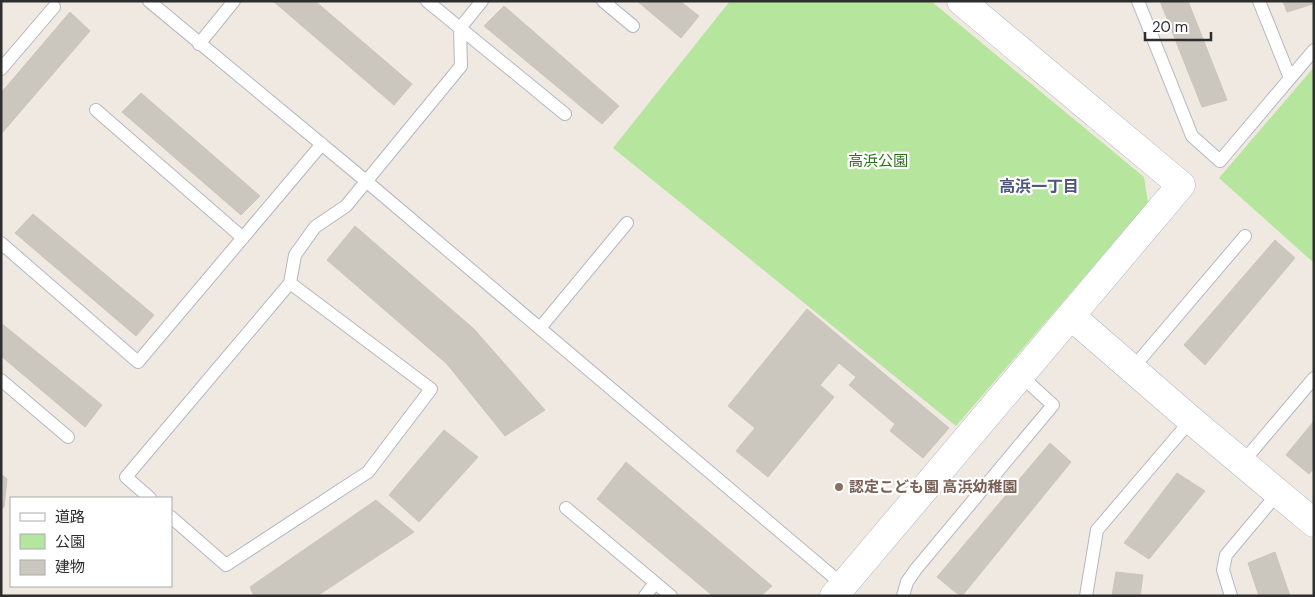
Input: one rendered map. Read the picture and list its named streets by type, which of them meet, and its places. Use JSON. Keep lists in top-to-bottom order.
{
  "districts": ["高浜一丁目"],
  "parks": ["高浜公園"],
  "places": ["認定こども園 高浜幼稚園"],
  "legend": ["道路", "公園", "建物"],
  "scale_bar": "20 m"
}
